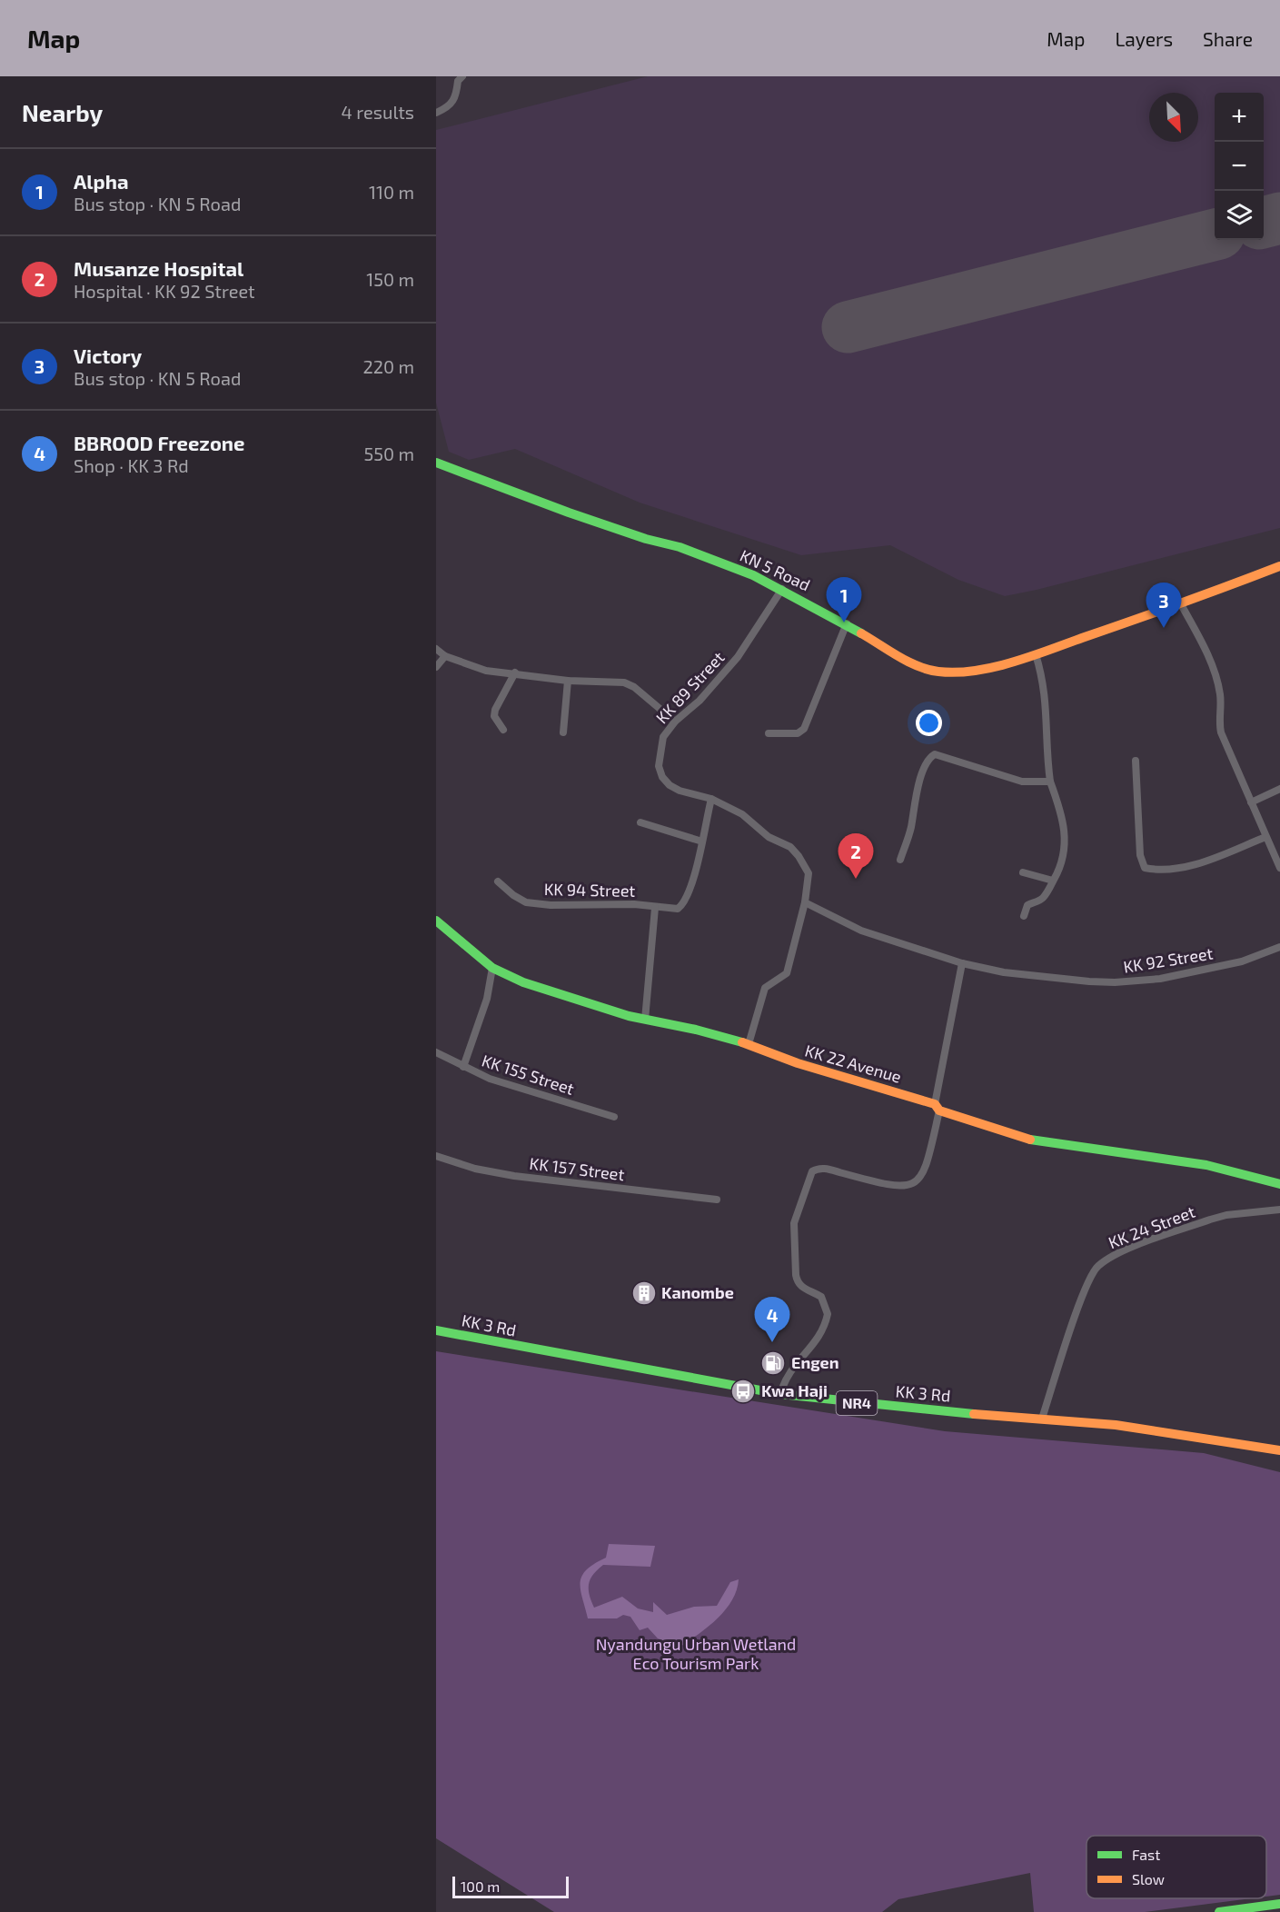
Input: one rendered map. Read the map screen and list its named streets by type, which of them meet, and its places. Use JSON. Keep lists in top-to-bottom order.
{
  "streets": {
    "main road": [
      "KN 5 Road",
      "KK 22 Avenue",
      "KK 3 Rd",
      "NR4"
    ],
    "street": [
      "KK 89 Street",
      "KK 94 Street",
      "KK 92 Street",
      "KK 155 Street",
      "KK 157 Street",
      "KK 24 Street"
    ]
  },
  "crossings": [
    ["KN 5 Road", "KK 89 Street"],
    ["KK 89 Street", "KK 94 Street"],
    ["KK 89 Street", "KK 92 Street"],
    ["KK 94 Street", "KK 22 Avenue"],
    ["KK 24 Street", "KK 3 Rd"]
  ],
  "parks": ["Nyandungu Urban Wetland Eco Tourism Park"],
  "places": {
    "building": ["Kanombe"],
    "fuel station": ["Engen"],
    "bus stop": ["Kwa Haji"]
  },
  "legend": ["Fast", "Slow"],
  "scale_bar": "100 m",
  "north": "bottom right",
  "page": {
    "header": "Map",
    "nav": ["Map", "Layers", "Share"],
    "heading": ["Nearby", "4 results"],
    "map_buttons": ["+", "−"],
    "list": [
      {
        "mark": "1",
        "name": "Alpha",
        "note": "Bus stop · KN 5 Road",
        "value": "110 m"
      },
      {
        "mark": "2",
        "name": "Musanze Hospital",
        "note": "Hospital · KK 92 Street",
        "value": "150 m"
      },
      {
        "mark": "3",
        "name": "Victory",
        "note": "Bus stop · KN 5 Road",
        "value": "220 m"
      },
      {
        "mark": "4",
        "name": "BBROOD Freezone",
        "note": "Shop · KK 3 Rd",
        "value": "550 m"
      }
    ],
    "pins": [
      "1",
      "3",
      "2",
      "4"
    ],
    "scale": "100 m"
  }
}
